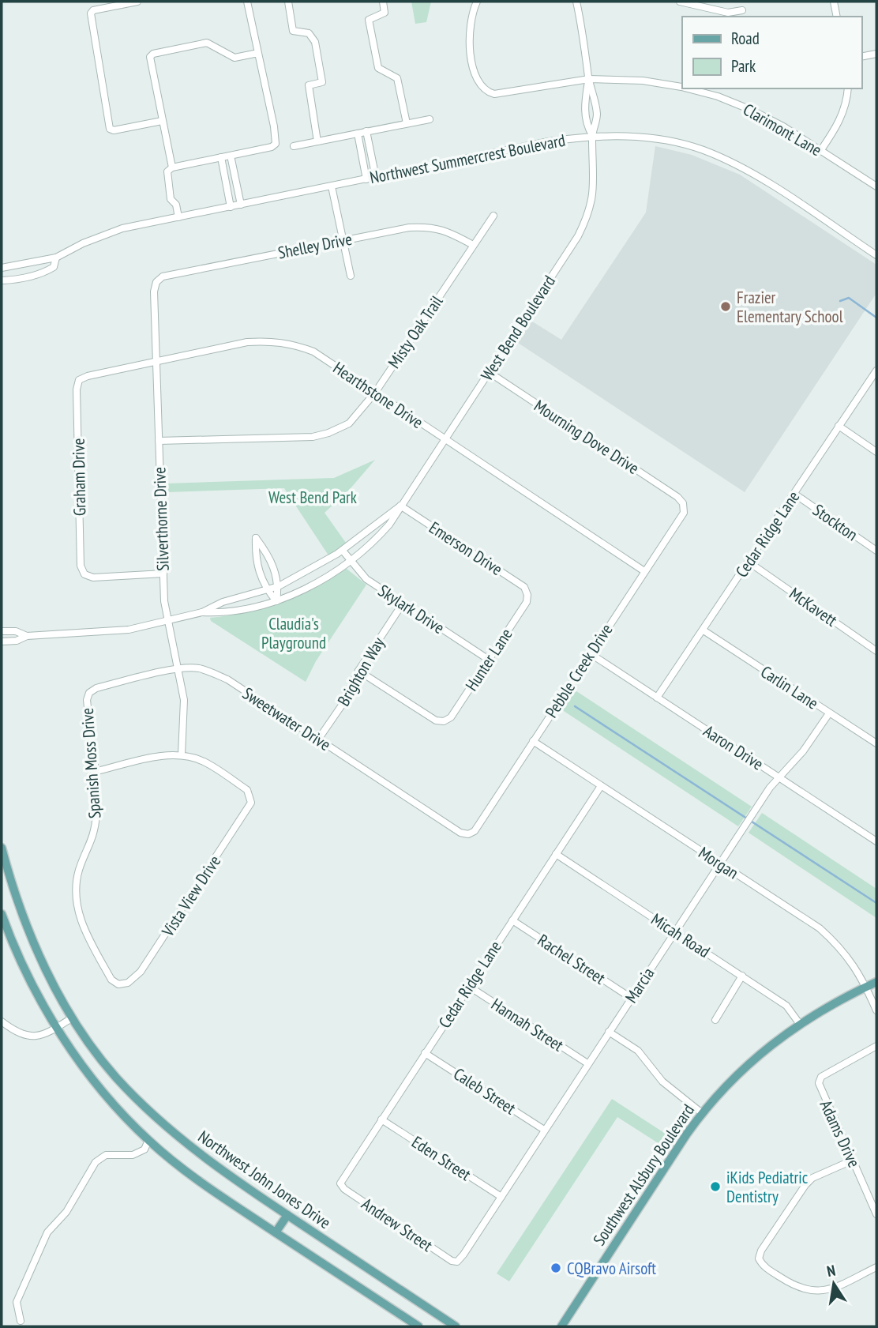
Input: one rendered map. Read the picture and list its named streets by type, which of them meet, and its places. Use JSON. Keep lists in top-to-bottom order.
{
  "streets": {
    "main road": ["Southwest Alsbury Boulevard", "Northwest John Jones Drive"],
    "street": [
      "Clarimont Lane",
      "Northwest Summercrest Boulevard",
      "Shelley Drive",
      "West Bend Boulevard",
      "Misty Oak Trail",
      "Hearthstone Drive",
      "Mourning Dove Drive",
      "Graham Drive",
      "Silverthorne Drive",
      "Stockton",
      "Cedar Ridge Lane",
      "Emerson Drive",
      "McKavett",
      "Skylark Drive",
      "Hunter Lane",
      "Pebble Creek Drive",
      "Brighton Way",
      "Carlin Lane",
      "Sweetwater Drive",
      "Aaron Drive",
      "Spanish Moss Drive",
      "Morgan",
      "Vista View Drive",
      "Micah Road",
      "Rachel Street",
      "Marcia",
      "Hannah Street",
      "Caleb Street",
      "Adams Drive",
      "Eden Street",
      "Andrew Street"
    ]
  },
  "crossings": [
    ["Clarimont Lane", "West Bend Boulevard"],
    ["Northwest Summercrest Boulevard", "West Bend Boulevard"],
    ["Shelley Drive", "Misty Oak Trail"],
    ["Shelley Drive", "Silverthorne Drive"],
    ["West Bend Boulevard", "Hearthstone Drive"],
    ["West Bend Boulevard", "Mourning Dove Drive"],
    ["West Bend Boulevard", "Silverthorne Drive"],
    ["West Bend Boulevard", "Emerson Drive"],
    ["West Bend Boulevard", "Skylark Drive"],
    ["Misty Oak Trail", "Hearthstone Drive"],
    ["Misty Oak Trail", "Silverthorne Drive"],
    ["Hearthstone Drive", "Graham Drive"],
    ["Hearthstone Drive", "Silverthorne Drive"],
    ["Hearthstone Drive", "Pebble Creek Drive"],
    ["Mourning Dove Drive", "Pebble Creek Drive"],
    ["Graham Drive", "Silverthorne Drive"],
    ["Silverthorne Drive", "Sweetwater Drive"],
    ["Silverthorne Drive", "Vista View Drive"],
    ["Stockton", "Cedar Ridge Lane"],
    ["Cedar Ridge Lane", "McKavett"],
    ["Cedar Ridge Lane", "Carlin Lane"],
    ["Cedar Ridge Lane", "Aaron Drive"],
    ["Cedar Ridge Lane", "Morgan"],
    ["Cedar Ridge Lane", "Micah Road"],
    ["Cedar Ridge Lane", "Rachel Street"],
    ["Cedar Ridge Lane", "Hannah Street"],
    ["Cedar Ridge Lane", "Caleb Street"],
    ["Cedar Ridge Lane", "Eden Street"],
    ["Cedar Ridge Lane", "Andrew Street"],
    ["Emerson Drive", "Hunter Lane"],
    ["Skylark Drive", "Hunter Lane"],
    ["Skylark Drive", "Brighton Way"],
    ["Hunter Lane", "Brighton Way"],
    ["Pebble Creek Drive", "Sweetwater Drive"],
    ["Pebble Creek Drive", "Aaron Drive"],
    ["Pebble Creek Drive", "Morgan"],
    ["Brighton Way", "Sweetwater Drive"],
    ["Carlin Lane", "Marcia"],
    ["Sweetwater Drive", "Spanish Moss Drive"],
    ["Aaron Drive", "Marcia"],
    ["Spanish Moss Drive", "Vista View Drive"],
    ["Morgan", "Marcia"],
    ["Morgan", "Southwest Alsbury Boulevard"],
    ["Micah Road", "Marcia"],
    ["Micah Road", "Southwest Alsbury Boulevard"],
    ["Rachel Street", "Marcia"],
    ["Marcia", "Hannah Street"],
    ["Marcia", "Caleb Street"],
    ["Marcia", "Eden Street"],
    ["Marcia", "Andrew Street"]
  ],
  "parks": ["West Bend Park", "Claudia's Playground"],
  "places": ["Frazier Elementary School", "iKids Pediatric Dentistry", "CQBravo Airsoft"],
  "legend": ["Road", "Park"],
  "north": "top"
}
